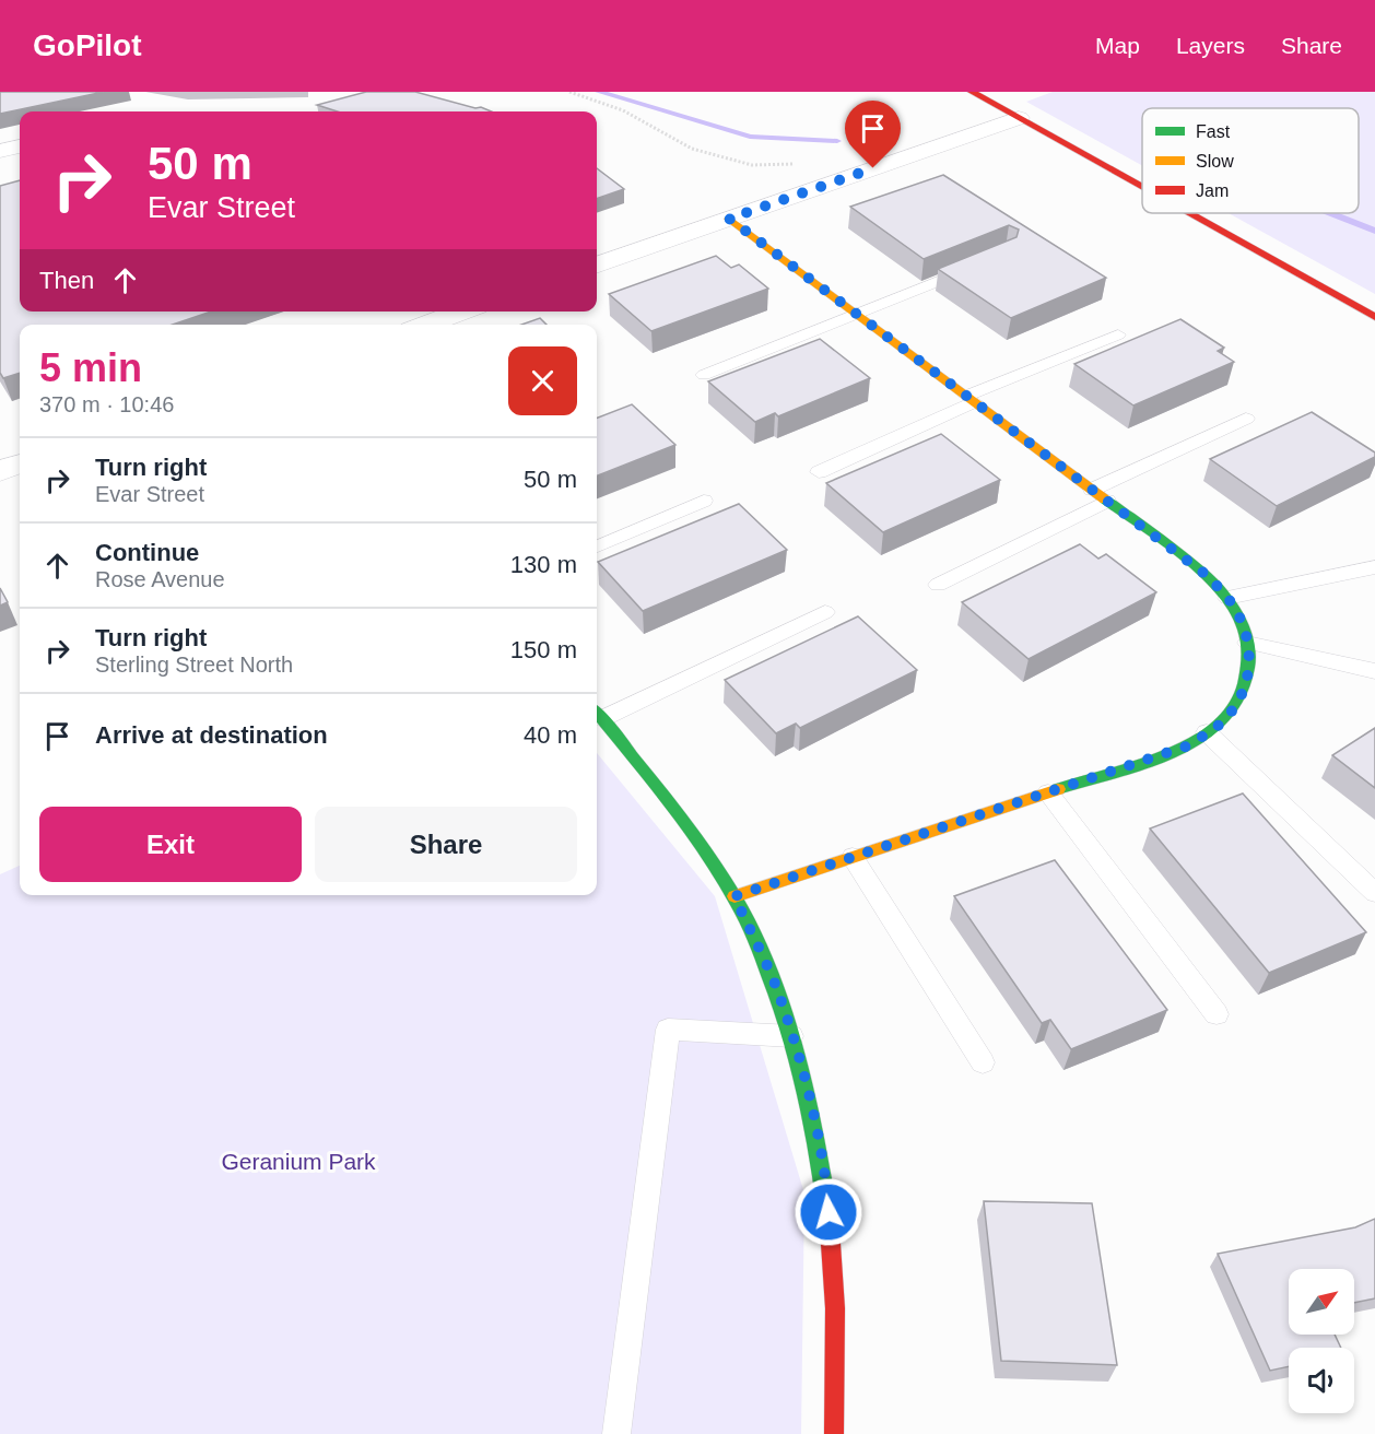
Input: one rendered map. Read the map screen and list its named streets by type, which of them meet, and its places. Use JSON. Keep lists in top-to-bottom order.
{
  "parks": ["Geranium Park"],
  "legend": ["Fast", "Slow", "Jam"],
  "north": "top right",
  "page": {
    "header": "GoPilot",
    "nav": ["Map", "Layers", "Share"],
    "turn": ["50 m", "Evar Street"],
    "then": "Then",
    "heading": ["5 min", "370 m · 10:46"],
    "list": [
      {
        "name": "Turn right",
        "note": "Evar Street",
        "value": "50 m"
      },
      {
        "name": "Continue",
        "note": "Rose Avenue",
        "value": "130 m"
      },
      {
        "name": "Turn right",
        "note": "Sterling Street North",
        "value": "150 m"
      },
      {
        "name": "Arrive at destination",
        "value": "40 m"
      }
    ],
    "buttons": ["Exit", "Share"]
  }
}
